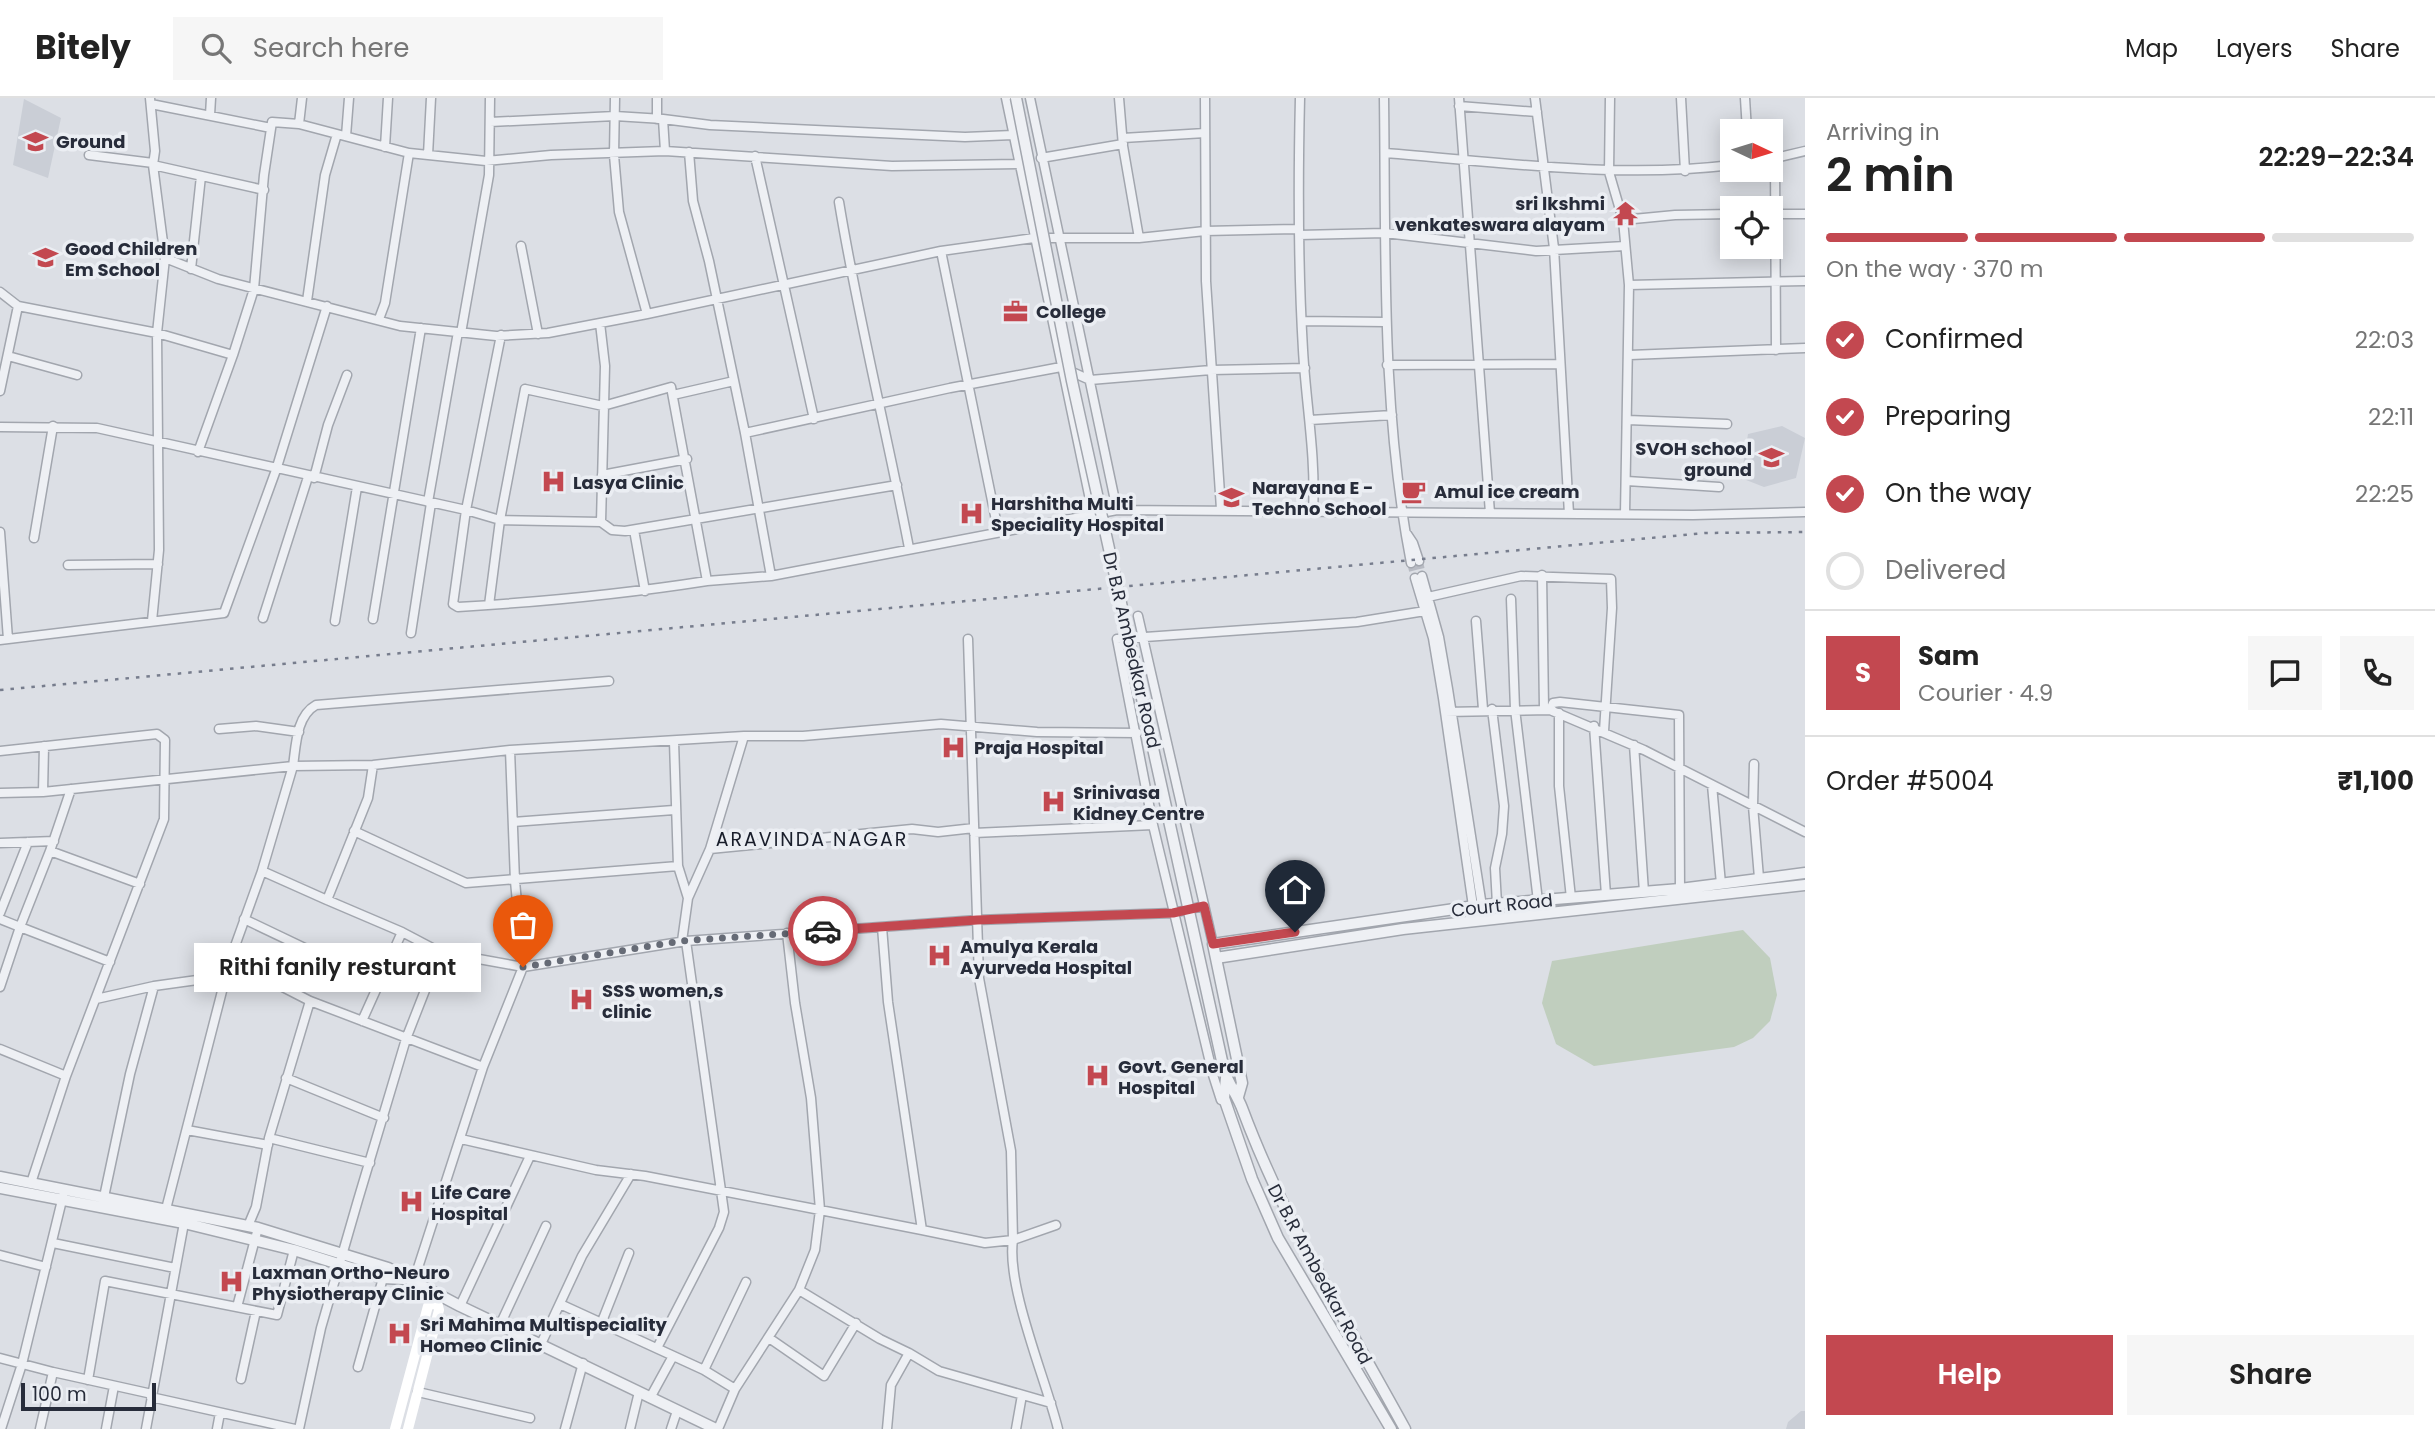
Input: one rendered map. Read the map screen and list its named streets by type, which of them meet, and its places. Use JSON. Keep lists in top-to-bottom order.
{
  "streets": {
    "street": ["Dr B.R Ambedkar Road", "Court Road"]
  },
  "districts": ["ARAVINDA NAGAR"],
  "places": {
    "school or university": [
      "Ground",
      "Good Children Em School",
      "SVOH school ground",
      "Narayana E - Techno School"
    ],
    "temple": ["sri lkshmi venkateswara alayam"],
    "office": ["College"],
    "hospital": [
      "Lasya Clinic",
      "Harshitha Multi Speciality Hospital",
      "Praja Hospital",
      "Srinivasa Kidney Centre",
      "Amulya Kerala Ayurveda Hospital",
      "SSS women,s clinic",
      "Govt. General Hospital",
      "Life Care Hospital",
      "Laxman Ortho-Neuro Physiotherapy Clinic",
      "Sri Mahima Multispeciality Homeo Clinic"
    ],
    "cafe": ["Amul ice cream"],
    "other": ["Rithi fanily resturant"]
  },
  "scale_bar": "100 m",
  "north": "right",
  "page": {
    "header": "Bitely",
    "search": "Search here",
    "nav": ["Map", "Layers", "Share"],
    "heading": ["2 min", "Arriving in", "22:29–22:34"],
    "panel": [
      "Sam",
      "Courier · 4.9",
      "Order #5004",
      "₹1,100"
    ],
    "bar": "On the way · 370 m",
    "list": [
      ["Confirmed", "22:03"],
      ["Preparing", "22:11"],
      ["On the way", "22:25"],
      "Delivered"
    ],
    "round": "S",
    "bubble": "Rithi fanily resturant",
    "buttons": ["Help", "Share"],
    "scale": "100 m"
  }
}
